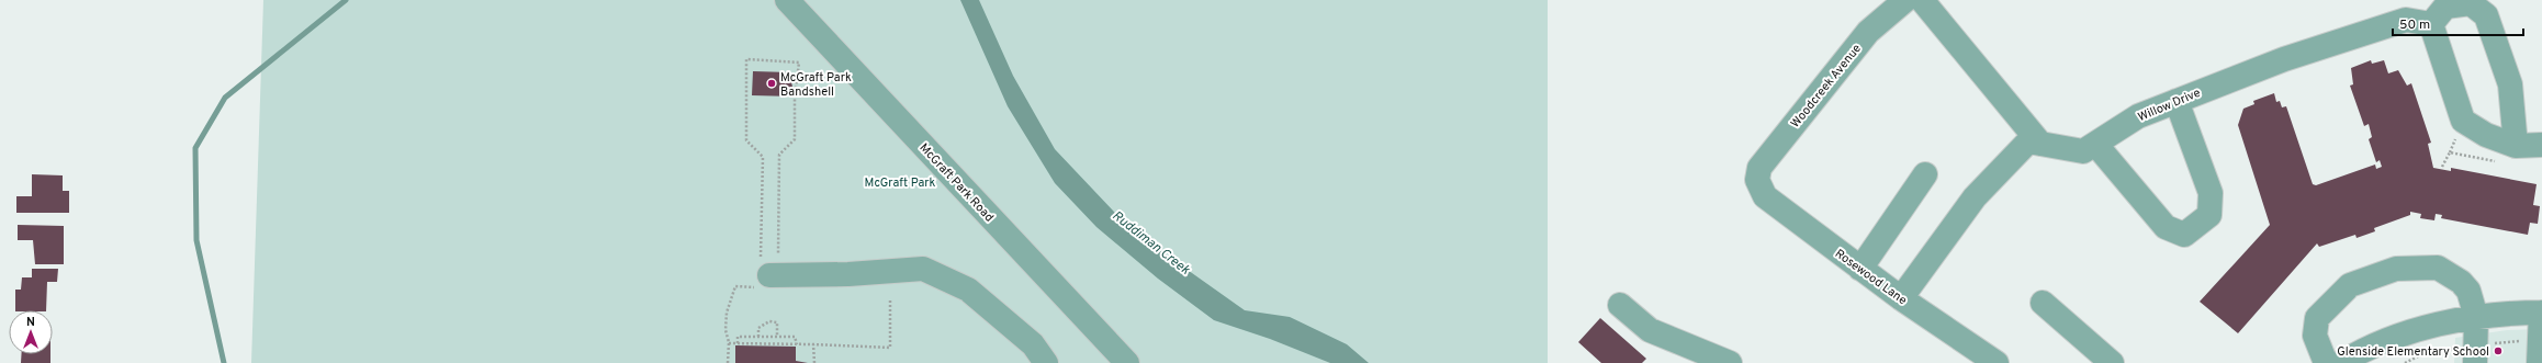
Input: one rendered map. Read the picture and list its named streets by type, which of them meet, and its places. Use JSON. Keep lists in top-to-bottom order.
{
  "streets": {
    "street": [
      "Woodcreek Avenue",
      "Willow Drive",
      "McGraft Park Road",
      "Rosewood Lane"
    ]
  },
  "crossings": [
    ["Woodcreek Avenue", "Rosewood Lane"],
    ["Willow Drive", "Rosewood Lane"]
  ],
  "water": ["Ruddiman Creek"],
  "parks": ["McGraft Park"],
  "places": ["McGraft Park Bandshell", "Glenside Elementary School"],
  "scale_bar": "50 m",
  "north": "top"
}
